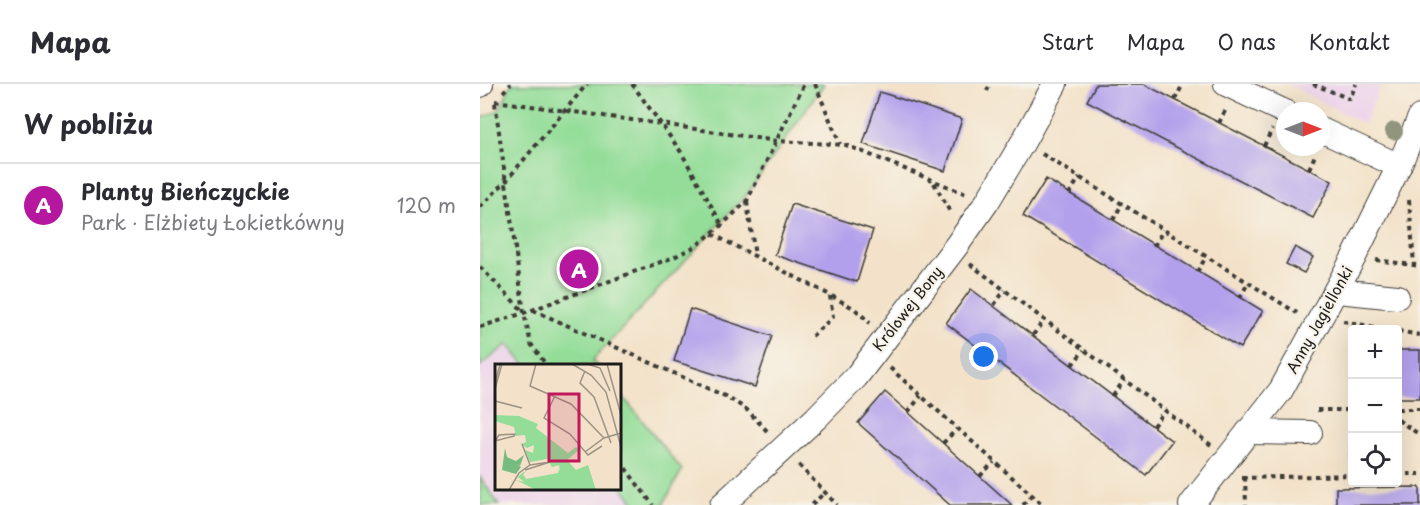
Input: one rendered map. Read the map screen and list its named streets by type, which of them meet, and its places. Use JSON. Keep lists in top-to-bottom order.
{
  "streets": {
    "street": ["Królowej Bony", "Anny Jagiellonki"]
  },
  "north": "right",
  "page": {
    "header": "Mapa",
    "nav": [
      "Start",
      "Mapa",
      "O nas",
      "Kontakt"
    ],
    "heading": "W pobliżu",
    "list": [
      {
        "mark": "A",
        "name": "Planty Bieńczyckie",
        "note": "Park · Elżbiety Łokietkówny",
        "value": "120 m"
      }
    ],
    "pins": "A",
    "map_buttons": ["+", "−"]
  }
}
